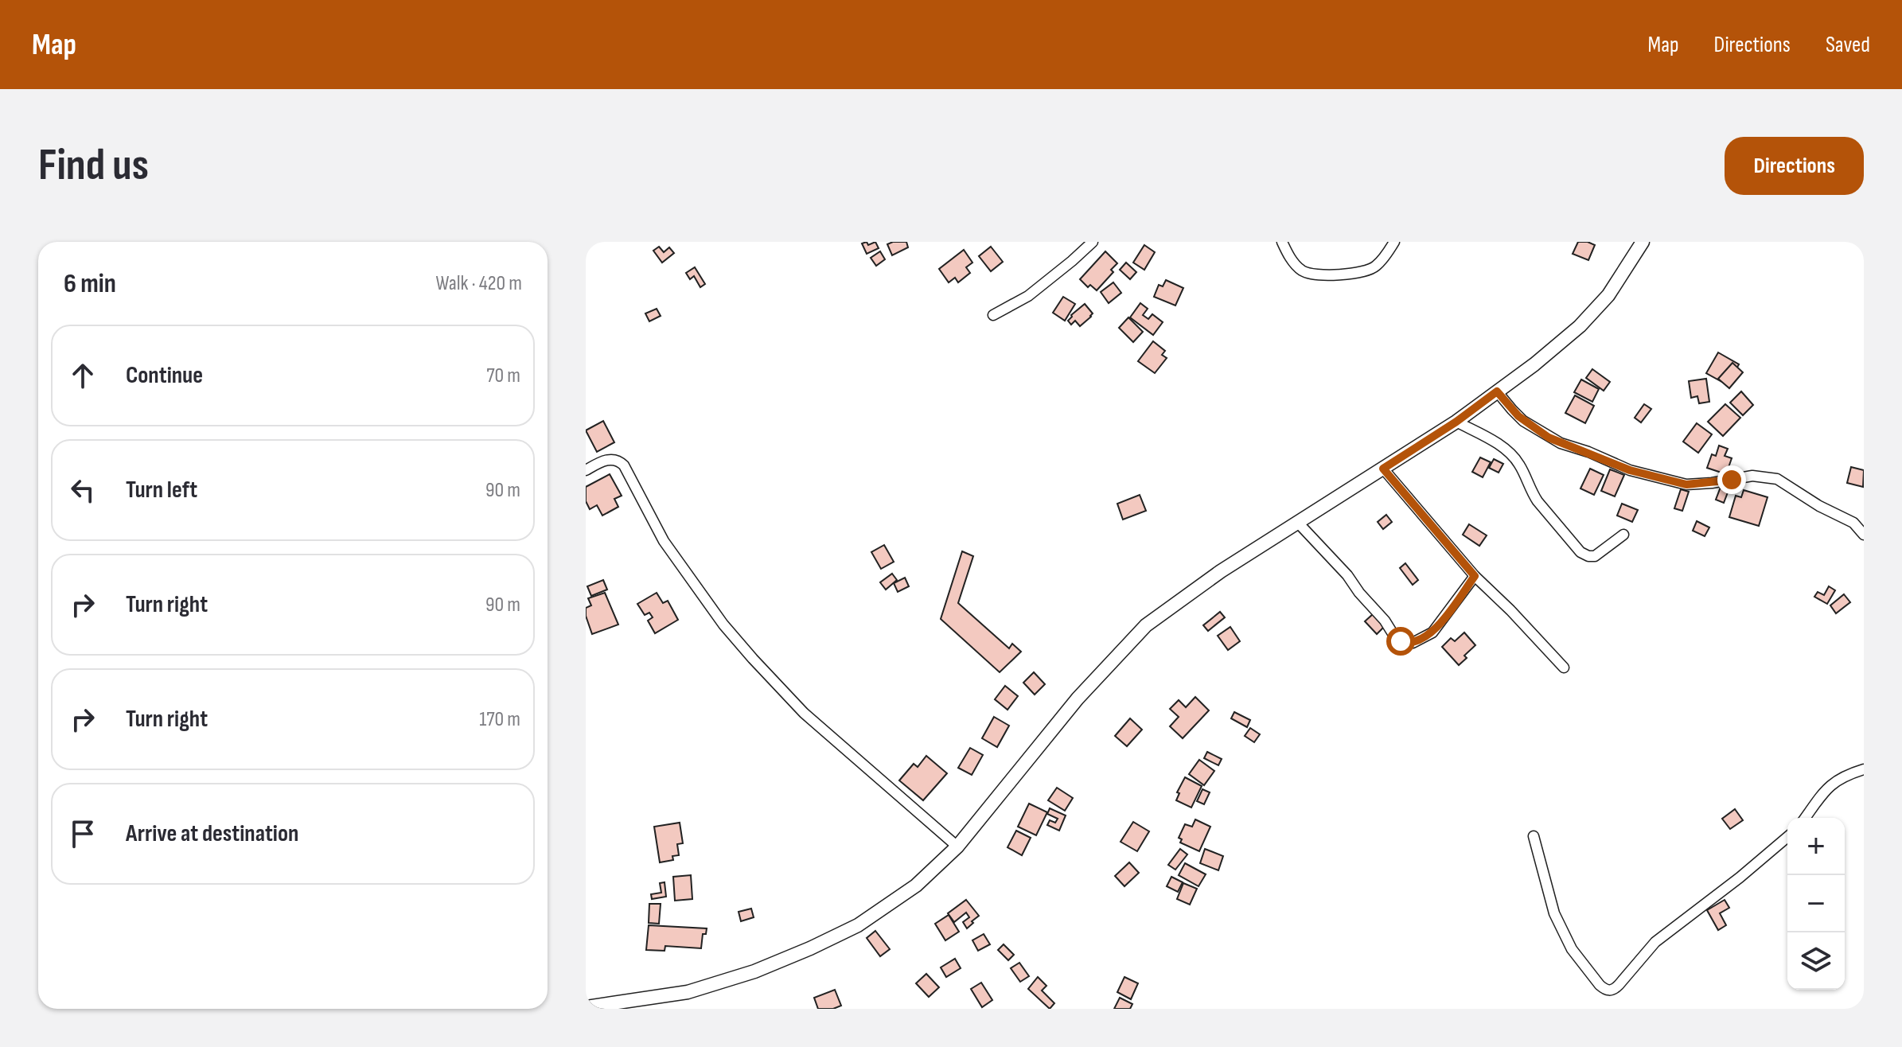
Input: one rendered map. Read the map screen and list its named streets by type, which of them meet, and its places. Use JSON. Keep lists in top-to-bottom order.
{
  "page": {
    "header": "Map",
    "nav": ["Map", "Directions", "Saved"],
    "buttons": "Directions",
    "title": "Find us",
    "heading": ["6 min", "Walk · 420 m"],
    "list": [
      ["Continue", "70 m"],
      ["Turn left", "90 m"],
      ["Turn right", "90 m"],
      ["Turn right", "170 m"],
      "Arrive at destination"
    ],
    "map_buttons": ["+", "−"]
  }
}
